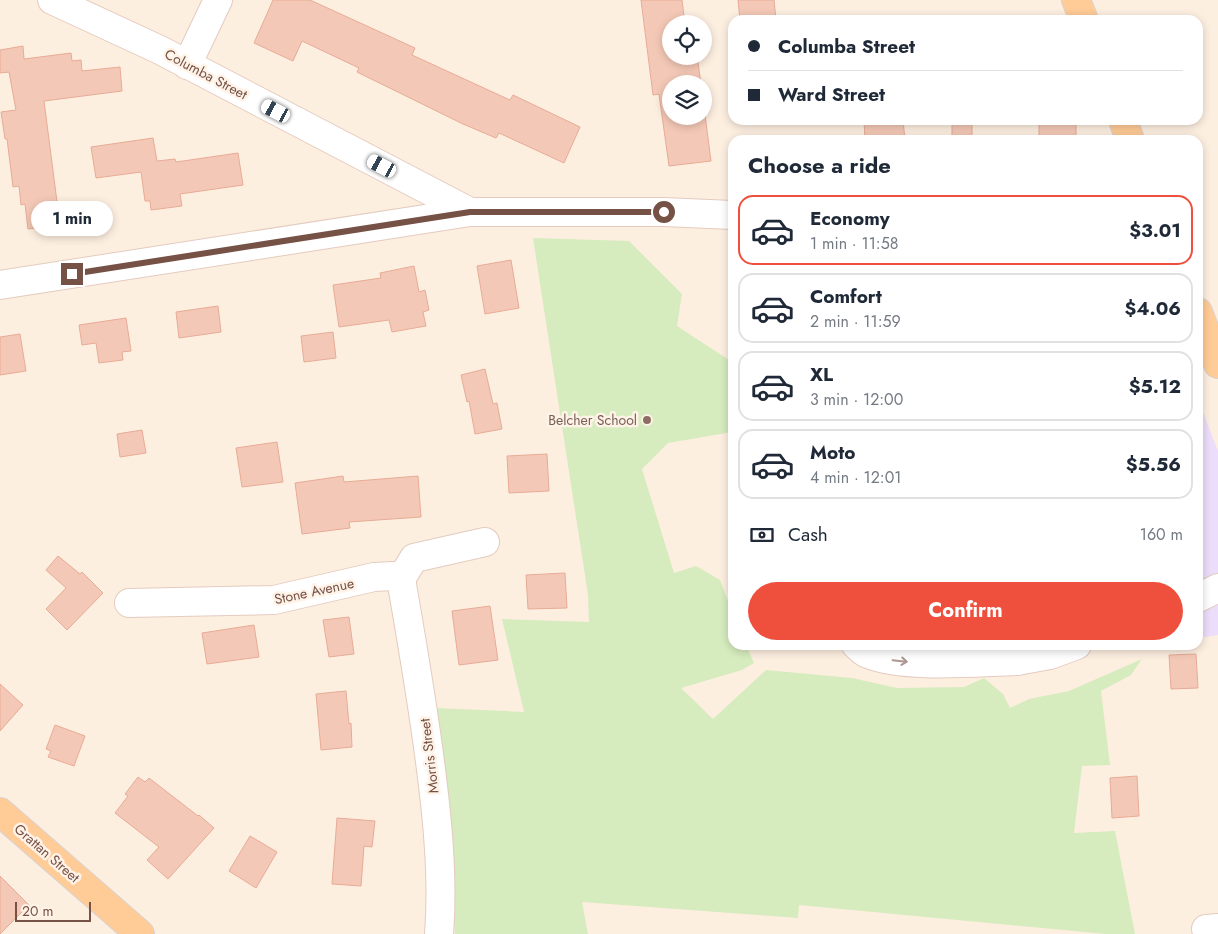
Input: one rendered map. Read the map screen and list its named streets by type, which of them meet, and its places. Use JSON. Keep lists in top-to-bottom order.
{
  "streets": {
    "main road": ["Grattan Street"],
    "street": ["Columba Street", "Stone Avenue", "Morris Street"]
  },
  "crossings": [
    ["Stone Avenue", "Morris Street"]
  ],
  "places": ["Belcher School"],
  "scale_bar": "20 m",
  "page": {
    "banner": ["Columba Street", "Ward Street"],
    "heading": "Choose a ride",
    "list": [
      {
        "name": "Economy",
        "note": "1 min · 11:58",
        "value": "$3.01"
      },
      {
        "name": "Comfort",
        "note": "2 min · 11:59",
        "value": "$4.06"
      },
      {
        "name": "XL",
        "note": "3 min · 12:00",
        "value": "$5.12"
      },
      {
        "name": "Moto",
        "note": "4 min · 12:01",
        "value": "$5.56"
      }
    ],
    "bubble": "1 min",
    "pay": ["Cash", "160 m"],
    "buttons": "Confirm",
    "scale": "20 m"
  }
}
